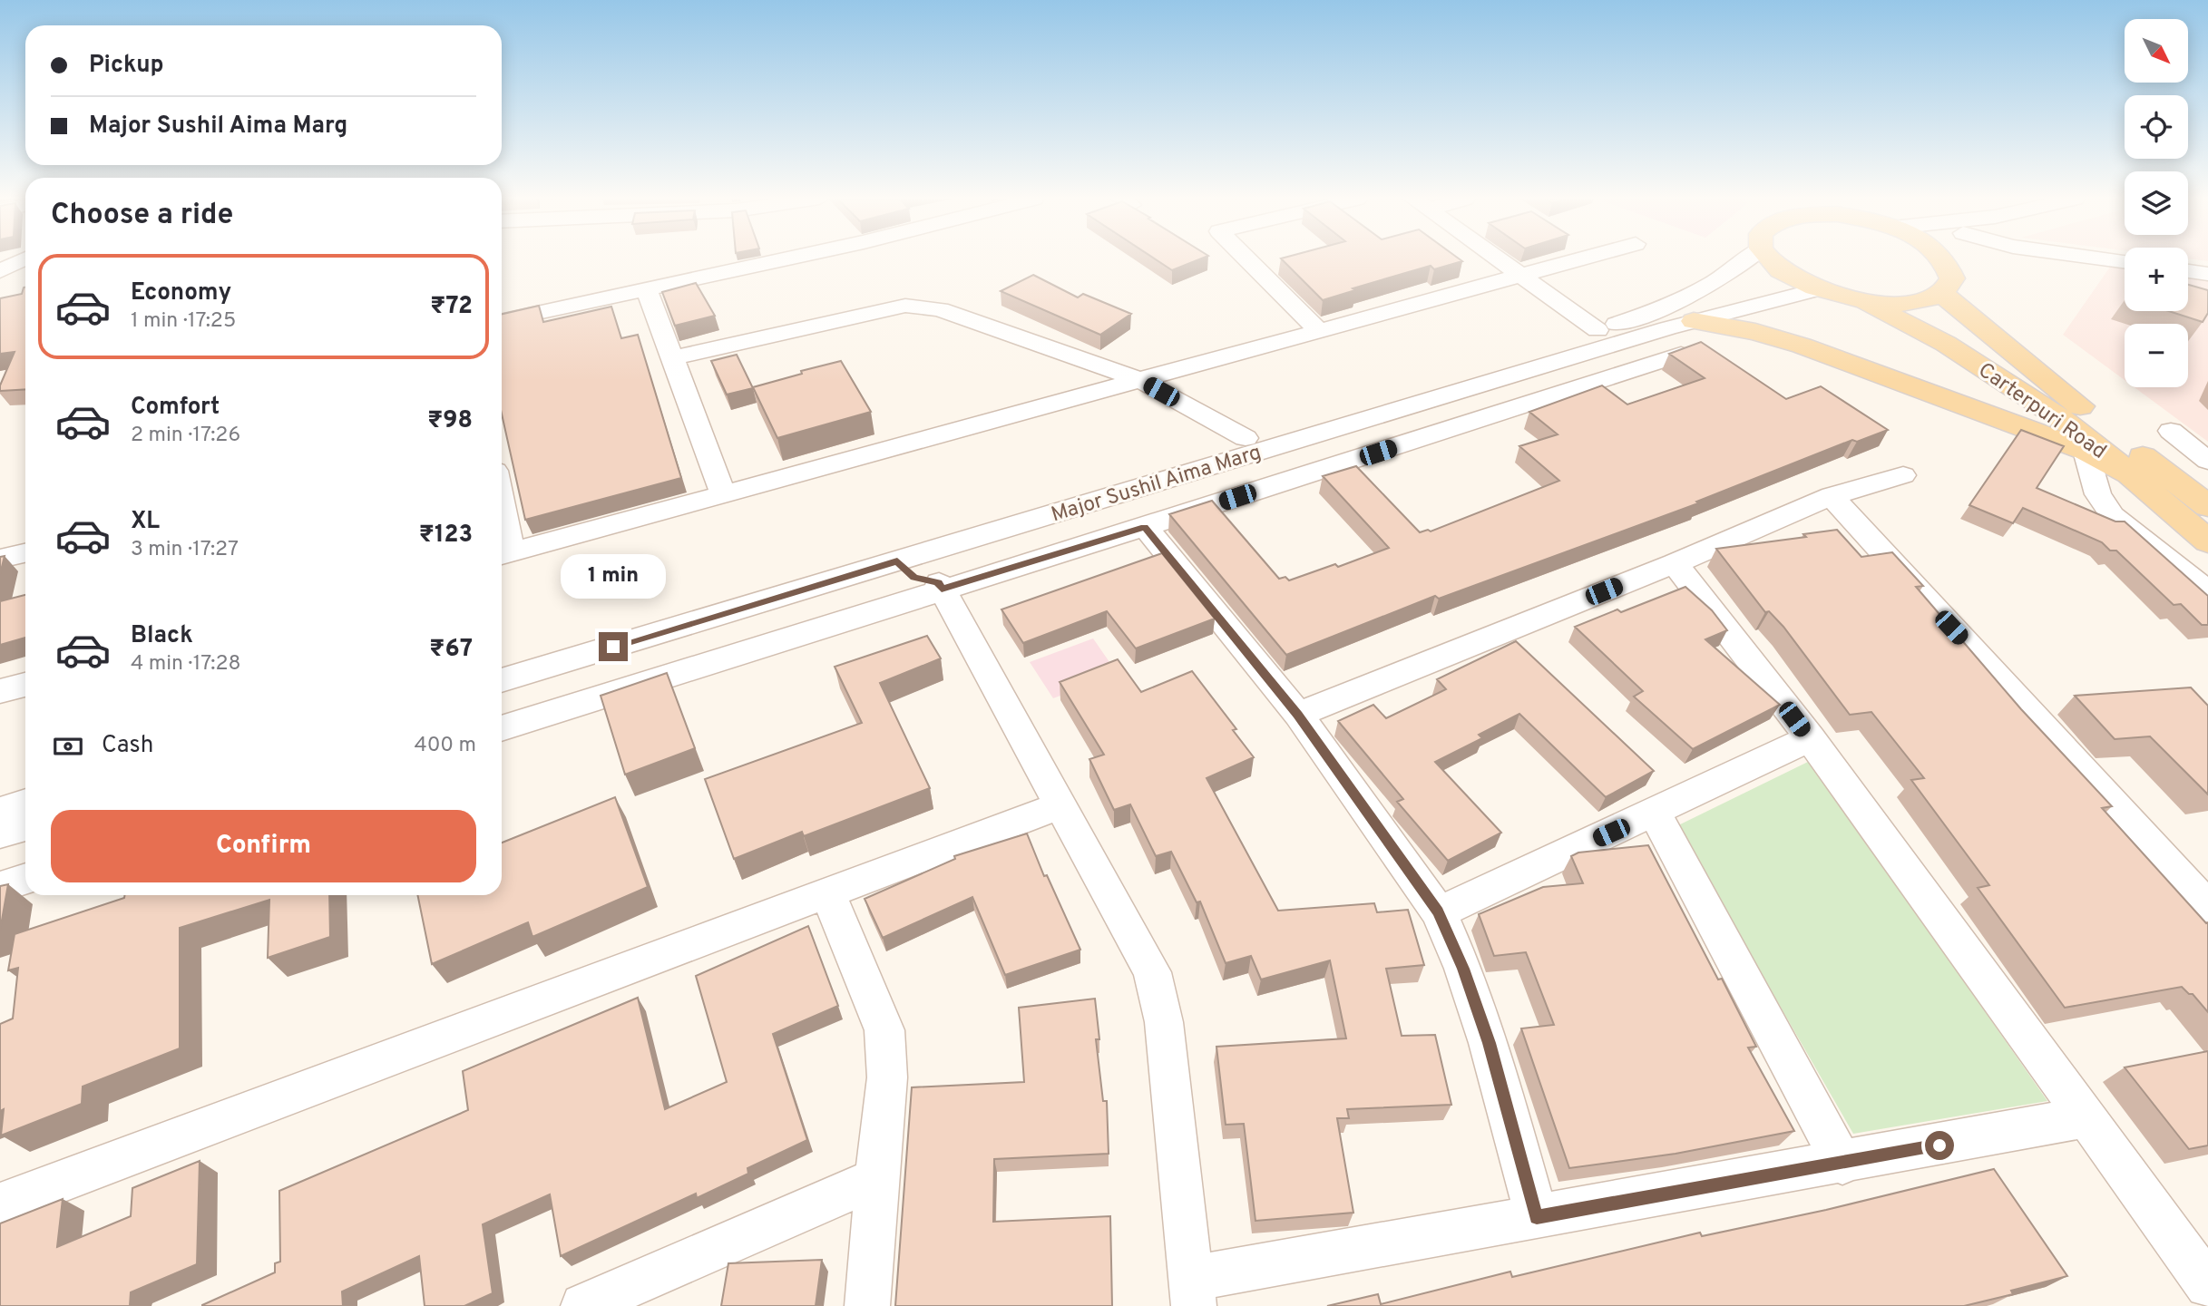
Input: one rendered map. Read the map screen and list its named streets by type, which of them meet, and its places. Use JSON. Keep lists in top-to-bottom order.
{
  "streets": {
    "main road": ["Carterpuri Road"],
    "street": ["Major Sushil Aima Marg"]
  },
  "north": "bottom right",
  "page": {
    "map_buttons": ["+", "−"],
    "banner": ["Pickup", "Major Sushil Aima Marg"],
    "heading": "Choose a ride",
    "list": [
      {
        "name": "Economy",
        "note": "1 min · 17:25",
        "value": "₹72"
      },
      {
        "name": "Comfort",
        "note": "2 min · 17:26",
        "value": "₹98"
      },
      {
        "name": "XL",
        "note": "3 min · 17:27",
        "value": "₹123"
      },
      {
        "name": "Black",
        "note": "4 min · 17:28",
        "value": "₹67"
      }
    ],
    "bubble": "1 min",
    "pay": ["Cash", "400 m"],
    "buttons": "Confirm"
  }
}
